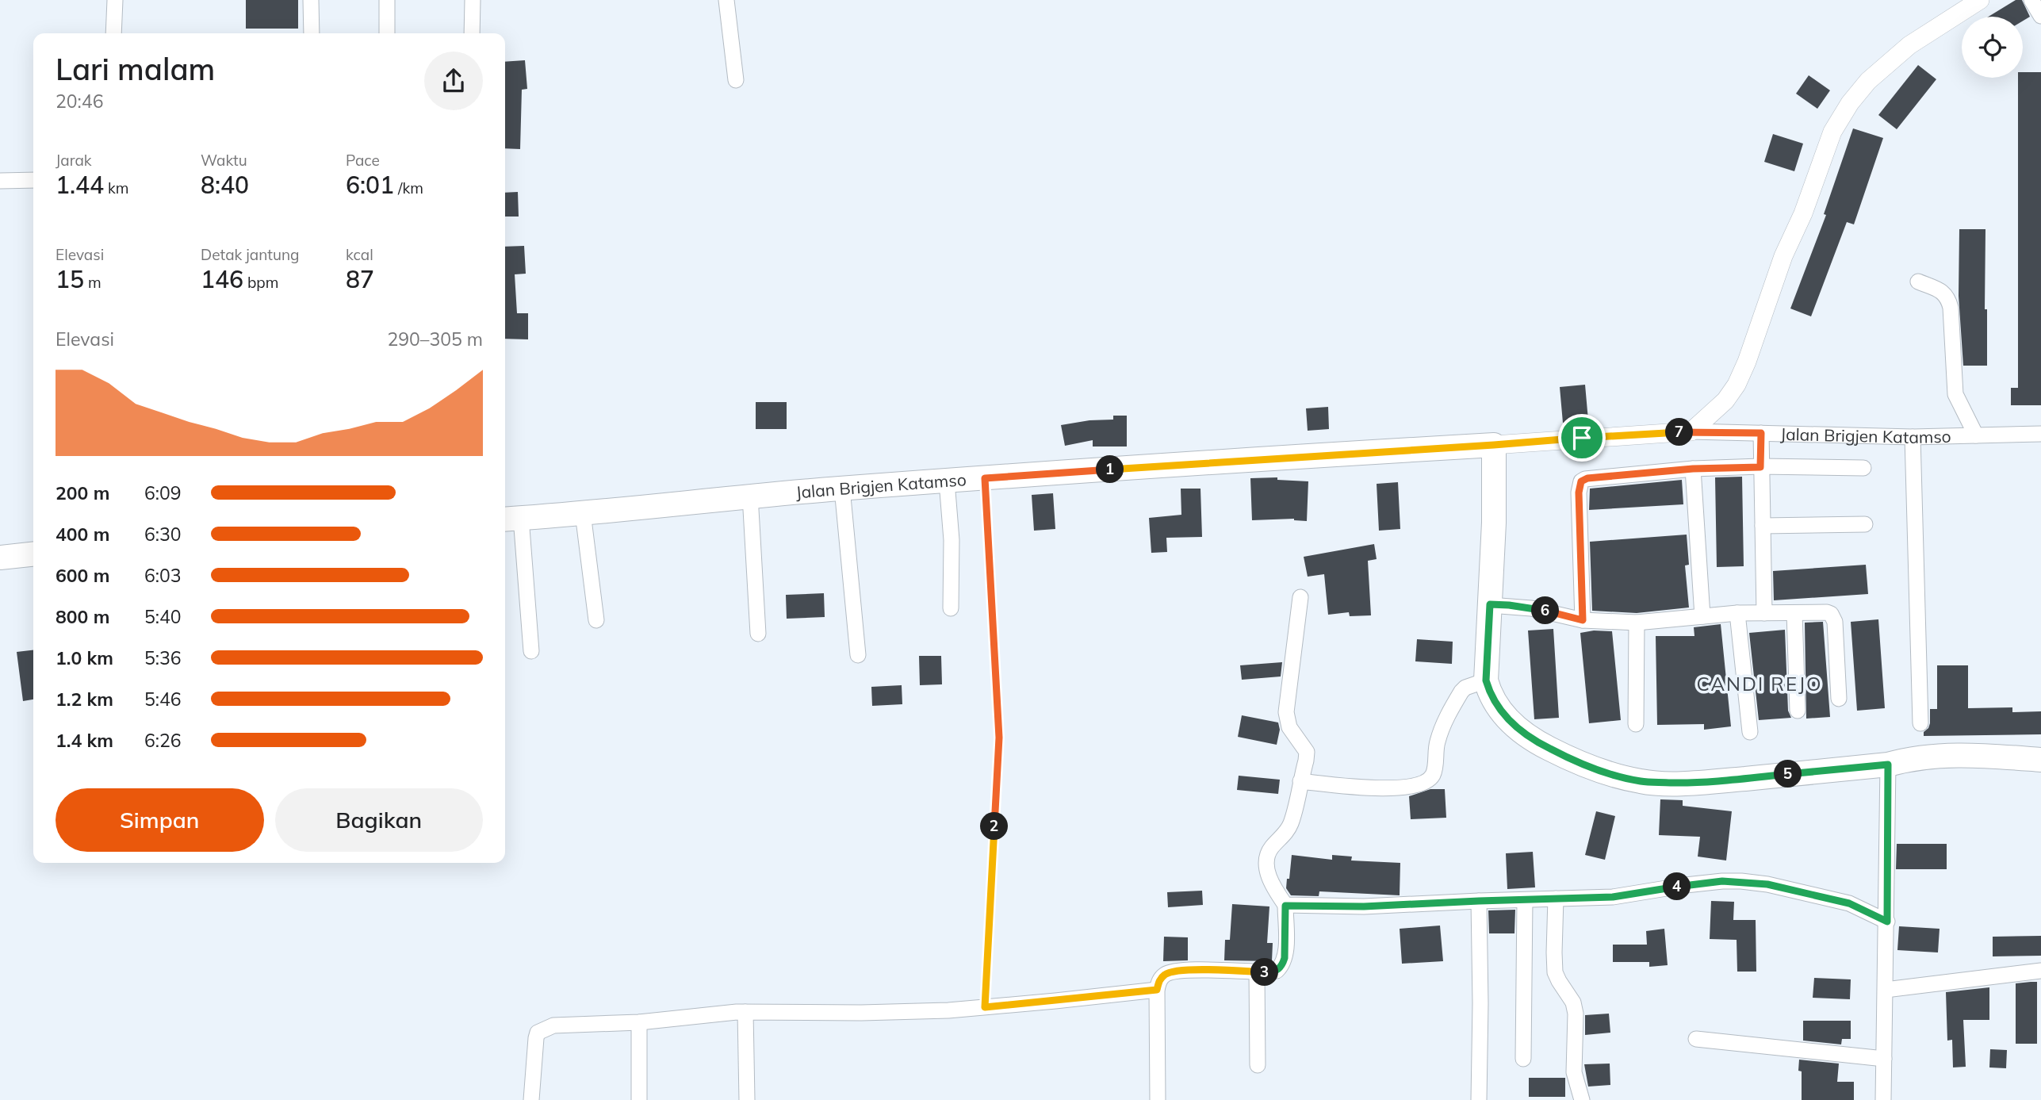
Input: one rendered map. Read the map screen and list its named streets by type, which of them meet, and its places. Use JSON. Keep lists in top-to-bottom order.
{
  "streets": {
    "main road": ["Jalan Brigjen Katamso"]
  },
  "districts": ["CANDI REJO"],
  "page": {
    "heading": ["Lari malam", "20:46"],
    "stats": [
      ["Jarak", "1.44 km"],
      ["Waktu", "8:40"],
      ["Pace", "6:01 /km"],
      ["Elevasi", "15 m"],
      ["Detak jantung", "146 bpm"],
      ["kcal", "87"]
    ],
    "chart": ["Elevasi", "290–305 m"],
    "pins": [
      "7",
      "1",
      "6",
      "5",
      "2",
      "4",
      "3"
    ],
    "list": [
      {
        "name": "200 m",
        "note": "6:09"
      },
      {
        "name": "400 m",
        "note": "6:30"
      },
      {
        "name": "600 m",
        "note": "6:03"
      },
      {
        "name": "800 m",
        "note": "5:40"
      },
      {
        "name": "1.0 km",
        "note": "5:36"
      },
      {
        "name": "1.2 km",
        "note": "5:46"
      },
      {
        "name": "1.4 km",
        "note": "6:26"
      }
    ],
    "buttons": ["Simpan", "Bagikan"]
  }
}
